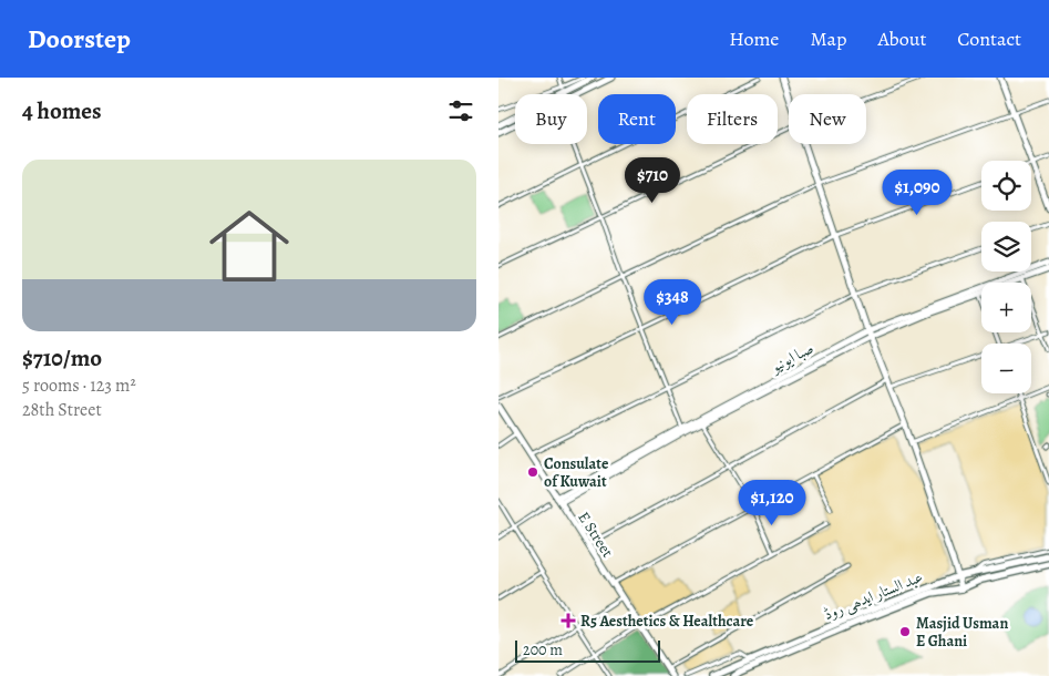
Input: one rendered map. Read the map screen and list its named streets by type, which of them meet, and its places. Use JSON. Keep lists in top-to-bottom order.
{
  "streets": {
    "main road": ["صبا ایونیو", "E Street", "عبد الستار ایدھی روڈ"]
  },
  "crossings": [
    ["صبا ایونیو", "E Street"]
  ],
  "places": {
    "other": ["Consulate of Kuwait", "Masjid Usman E Ghani"],
    "health": ["R5 Aesthetics & Healthcare"]
  },
  "scale_bar": "200 m",
  "page": {
    "header": "Doorstep",
    "nav": [
      "Home",
      "Map",
      "About",
      "Contact"
    ],
    "heading": "4 homes",
    "chip": [
      "Buy",
      "Rent",
      "Filters",
      "New"
    ],
    "list": [
      {
        "name": "$710/mo",
        "note": "5 rooms · 123 m² · 28th Street"
      }
    ],
    "price": [
      "$710",
      "$1,090",
      "$348",
      "$1,120"
    ],
    "map_buttons": ["+", "−"],
    "scale": "200 m"
  }
}
